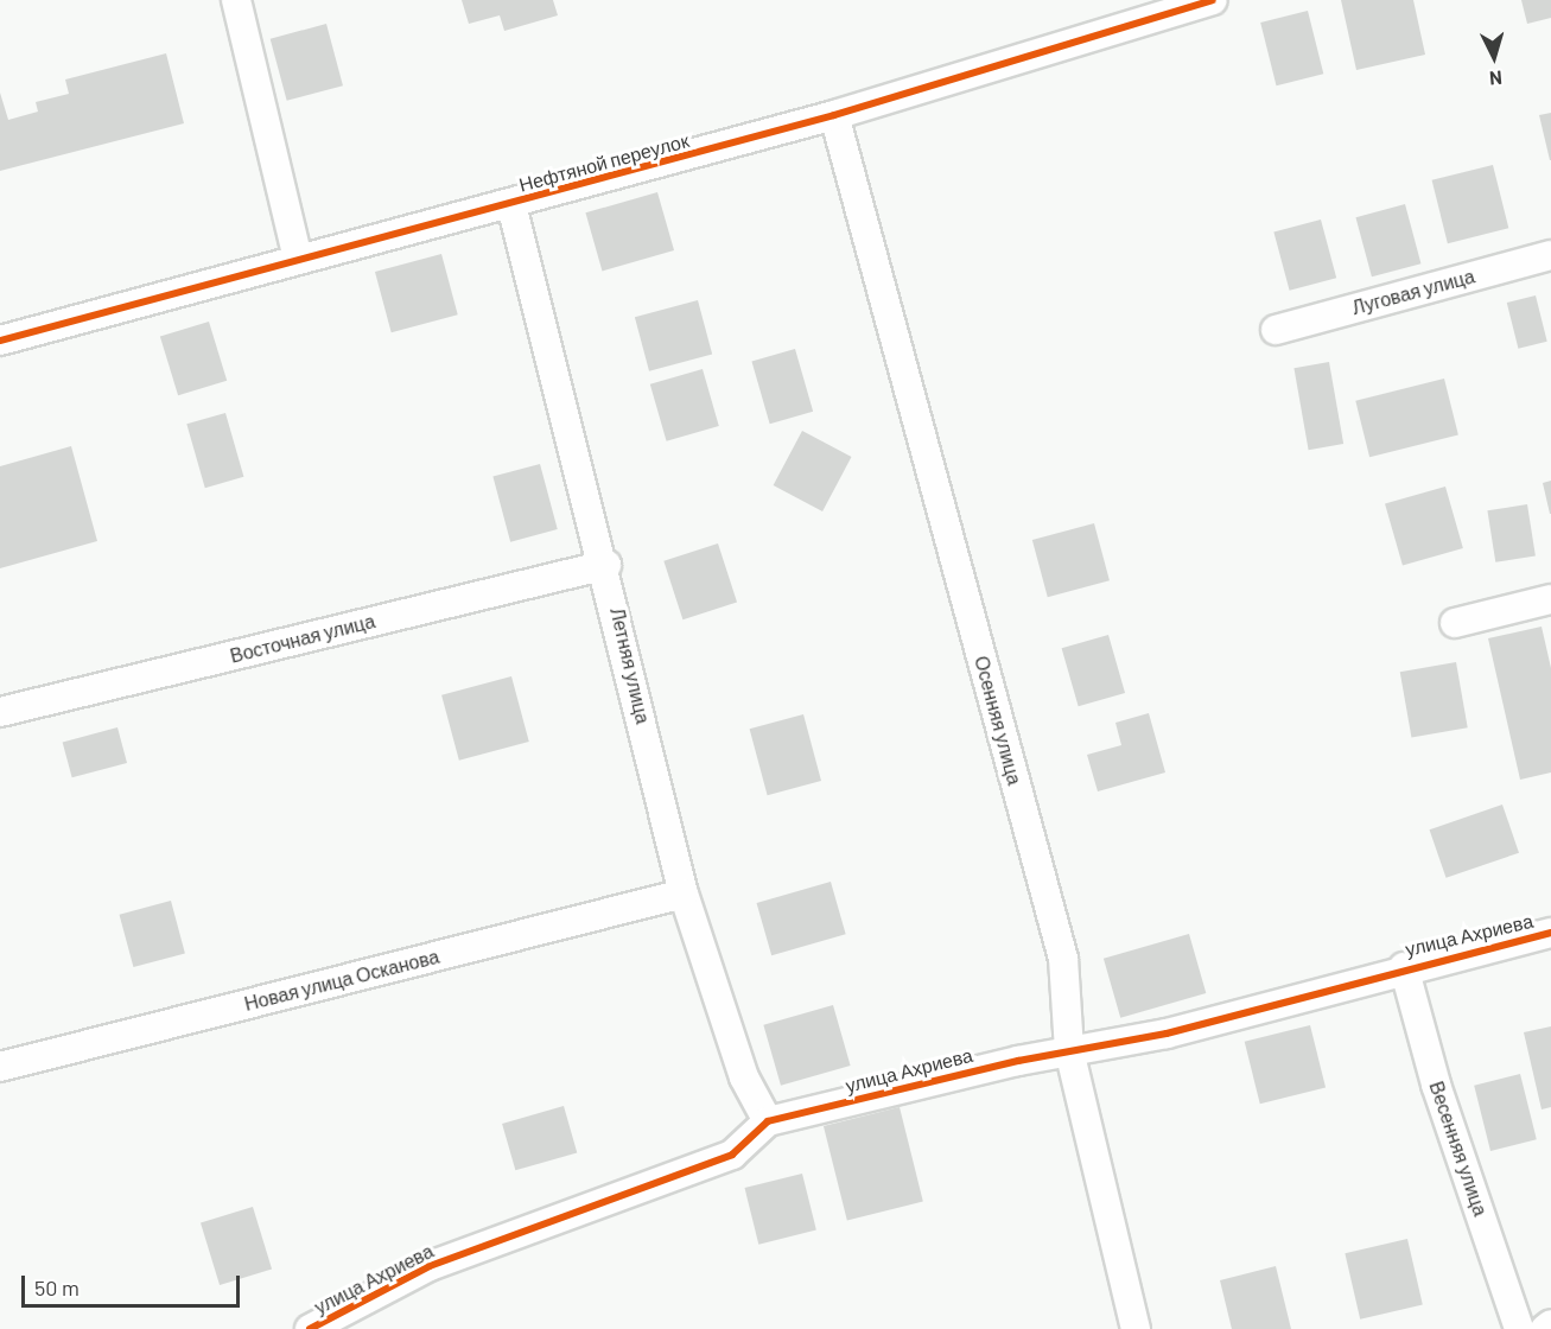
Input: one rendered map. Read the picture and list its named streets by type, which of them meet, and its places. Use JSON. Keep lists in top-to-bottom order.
{
  "streets": {
    "street": [
      "Нефтяной переулок",
      "Луговая улица",
      "Восточная улица",
      "Летняя улица",
      "Осенняя улица",
      "улица Ахриева",
      "Новая улица Осканова",
      "Весенняя улица"
    ]
  },
  "crossings": [
    ["Нефтяной переулок", "Летняя улица"],
    ["Нефтяной переулок", "Осенняя улица"],
    ["Восточная улица", "Летняя улица"],
    ["Летняя улица", "улица Ахриева"],
    ["Летняя улица", "Новая улица Осканова"],
    ["Осенняя улица", "улица Ахриева"],
    ["улица Ахриева", "Весенняя улица"]
  ],
  "scale_bar": "50 m",
  "north": "bottom"
}
